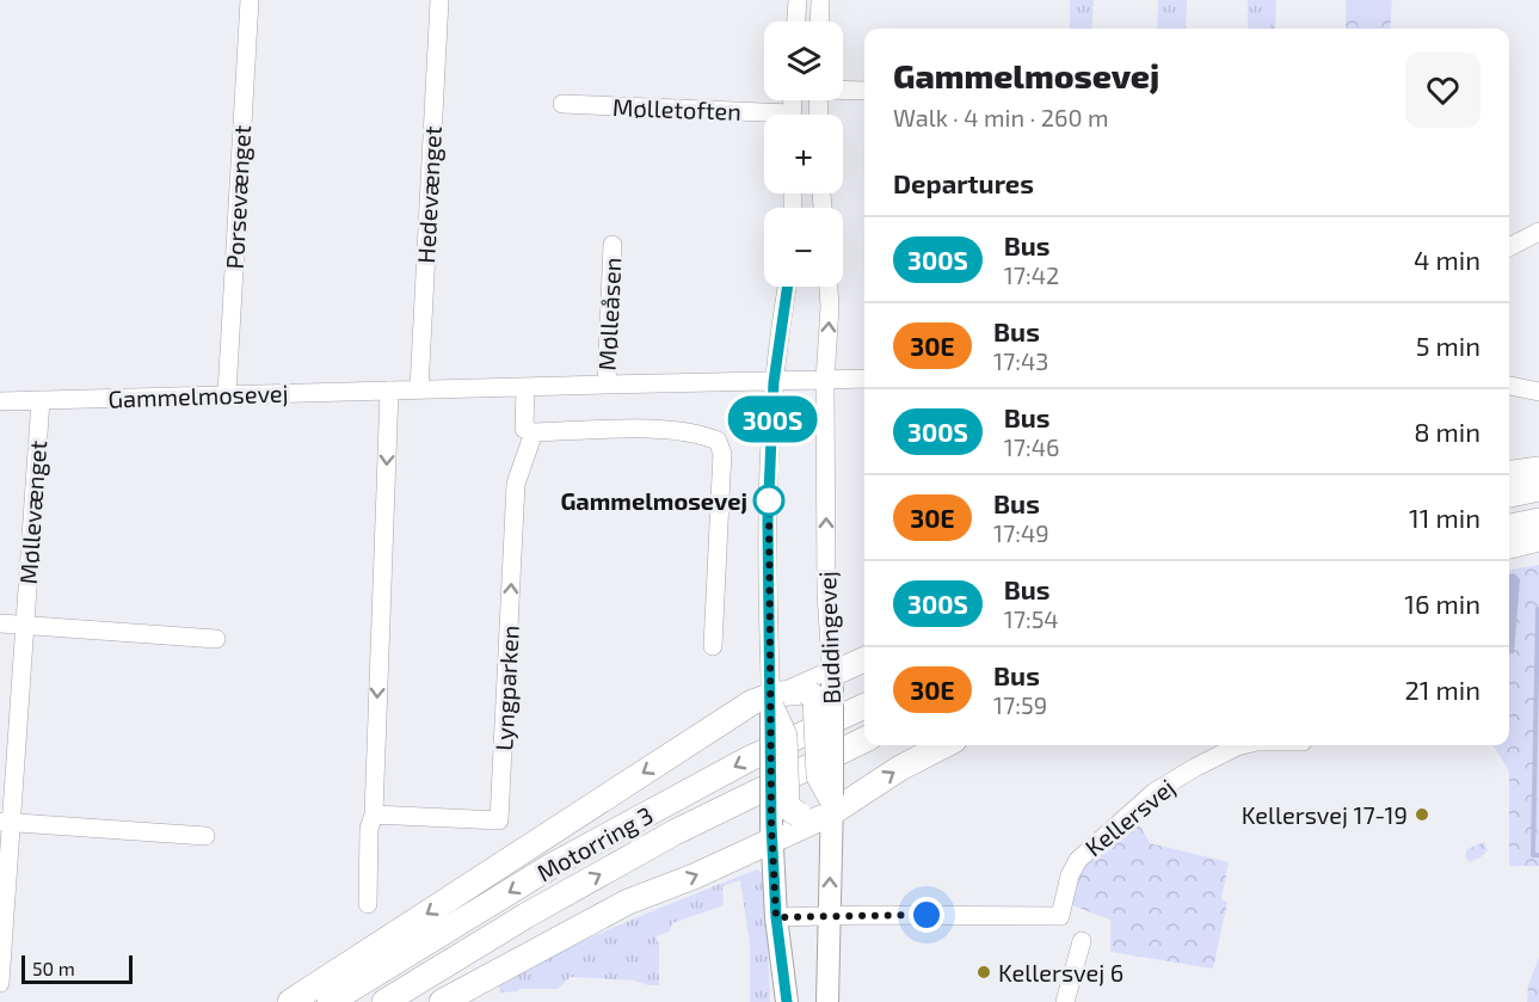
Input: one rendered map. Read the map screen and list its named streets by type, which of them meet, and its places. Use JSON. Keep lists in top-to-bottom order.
{
  "streets": {
    "highway": ["Motorring 3"],
    "main road": ["Buddingevej"],
    "street": [
      "Mølletoften",
      "Hedevænget",
      "Porsevænget",
      "Mølleåsen",
      "Gammelmosevej",
      "Møllevænget",
      "Lyngparken",
      "Kellersvej"
    ]
  },
  "crossings": [
    ["Hedevænget", "Gammelmosevej"],
    ["Porsevænget", "Gammelmosevej"],
    ["Mølleåsen", "Gammelmosevej"],
    ["Gammelmosevej", "Møllevænget"],
    ["Gammelmosevej", "Buddingevej"],
    ["Buddingevej", "Kellersvej"]
  ],
  "places": ["Gammelmosevej", "Kellersvej 17-19", "Kellersvej 6"],
  "lines": ["bus line 300S"],
  "scale_bar": "50 m",
  "page": {
    "on_map": "300S",
    "map_buttons": ["+", "−"],
    "heading": [
      ["Gammelmosevej", "Walk · 4 min · 260 m"],
      "Departures"
    ],
    "list": [
      {
        "mark": "300S",
        "name": "Bus",
        "note": "17:42",
        "value": "4 min"
      },
      {
        "mark": "30E",
        "name": "Bus",
        "note": "17:43",
        "value": "5 min"
      },
      {
        "mark": "300S",
        "name": "Bus",
        "note": "17:46",
        "value": "8 min"
      },
      {
        "mark": "30E",
        "name": "Bus",
        "note": "17:49",
        "value": "11 min"
      },
      {
        "mark": "300S",
        "name": "Bus",
        "note": "17:54",
        "value": "16 min"
      },
      {
        "mark": "30E",
        "name": "Bus",
        "note": "17:59",
        "value": "21 min"
      }
    ],
    "scale": "50 m"
  }
}
